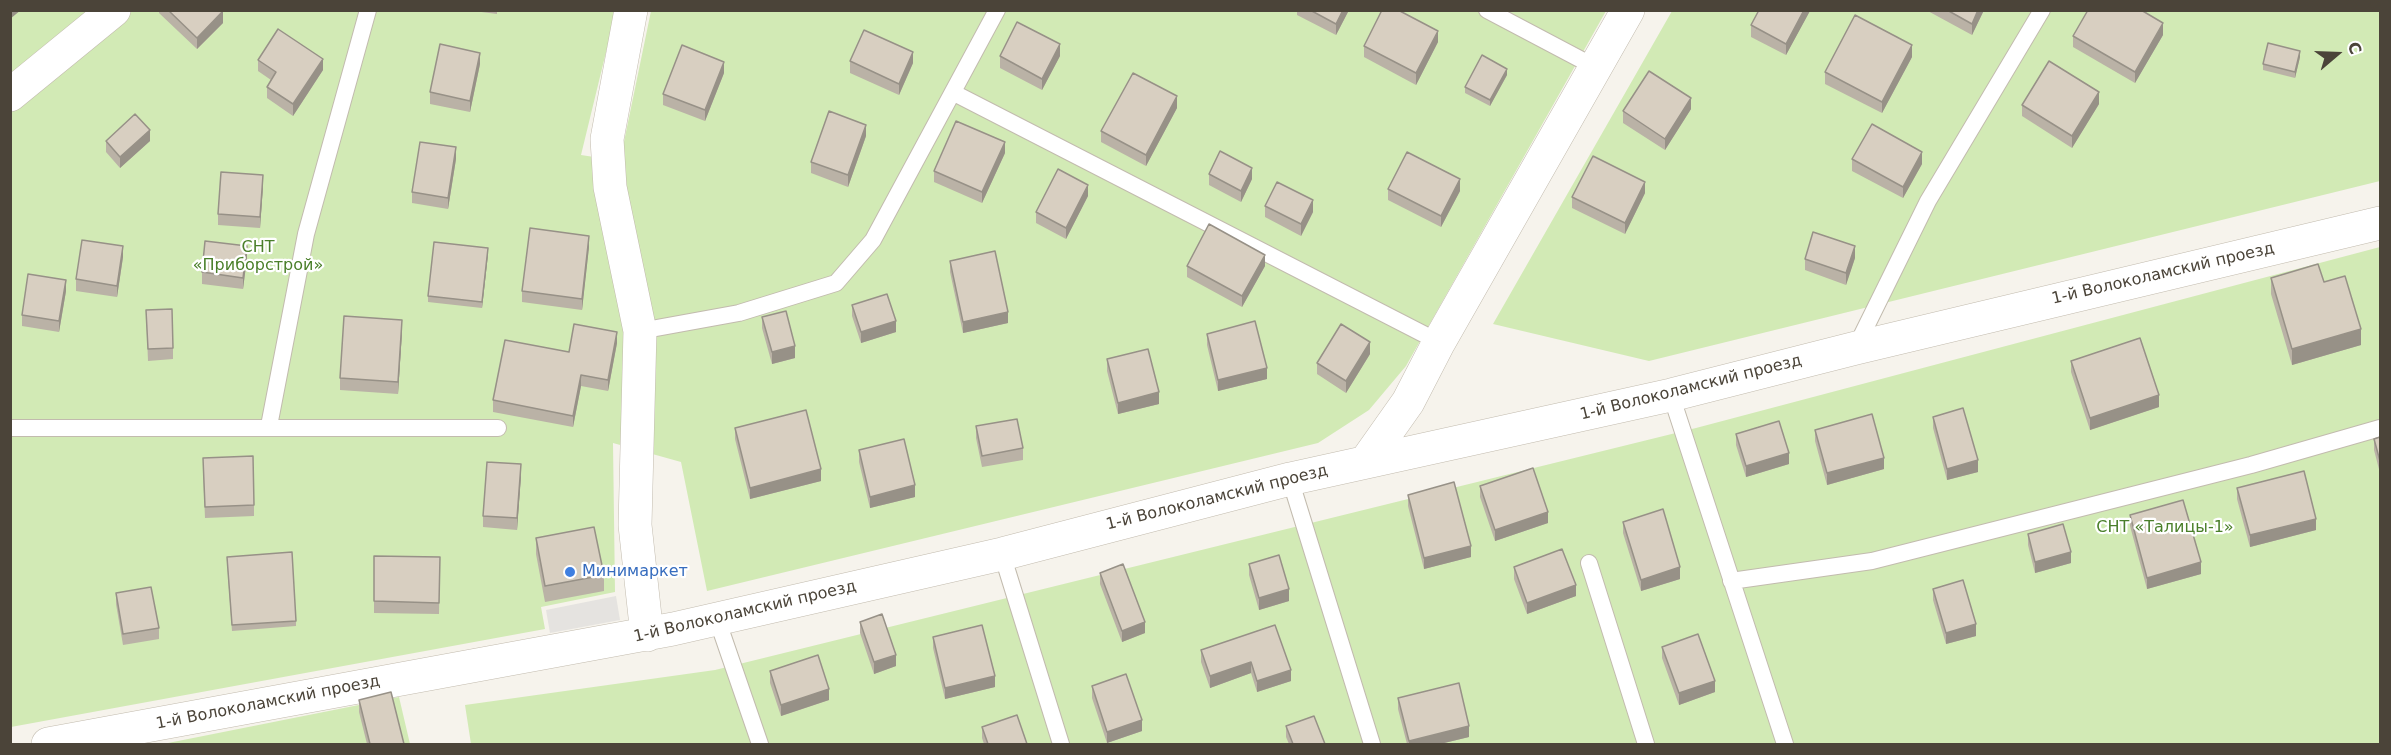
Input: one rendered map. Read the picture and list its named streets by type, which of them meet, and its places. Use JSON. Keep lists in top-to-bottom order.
{
  "streets": {
    "street": ["1-й Волоколамский проезд"]
  },
  "parks": ["СНТ «Приборстрой»", "СНТ «Талицы-1»"],
  "places": ["Минимаркет"],
  "north": "right"
}
